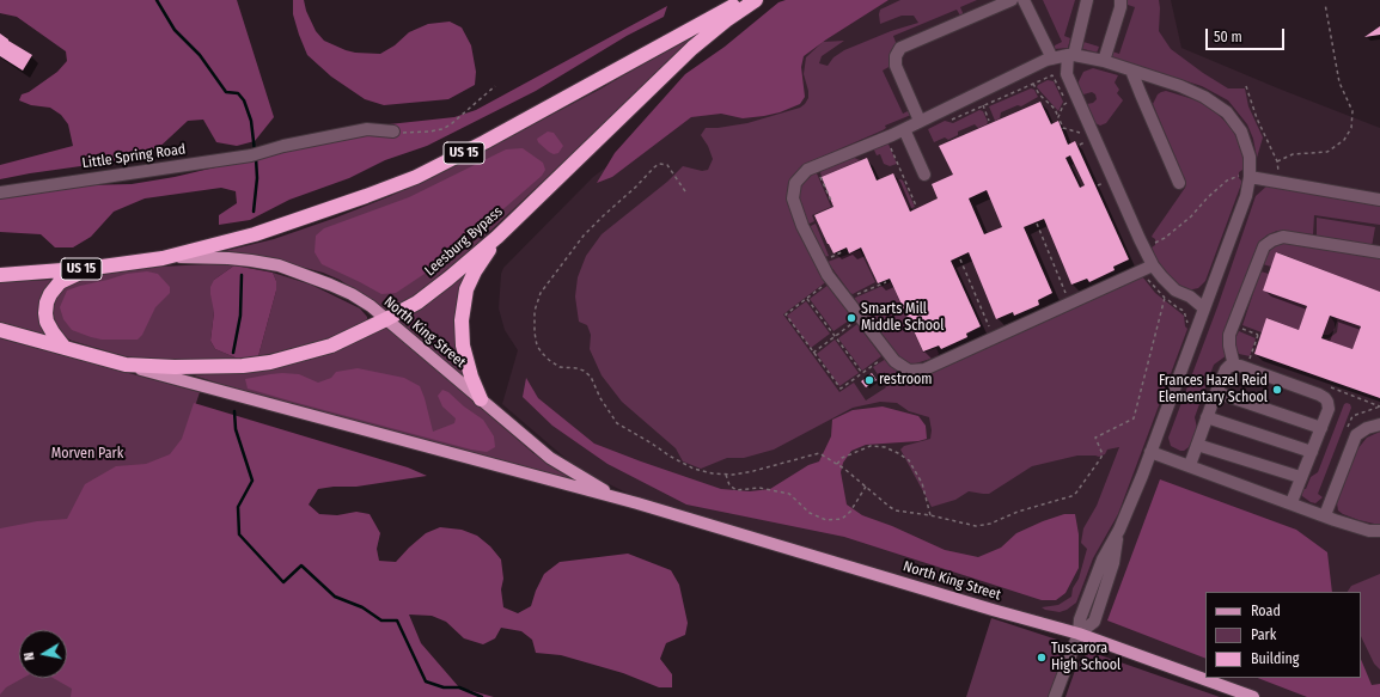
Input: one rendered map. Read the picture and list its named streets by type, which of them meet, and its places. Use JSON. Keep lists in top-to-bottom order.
{
  "streets": {
    "highway": ["US 15", "Leesburg Bypass"],
    "main road": ["North King Street"],
    "street": ["Little Spring Road"]
  },
  "crossings": [
    ["US 15", "North King Street"],
    ["Leesburg Bypass", "North King Street"]
  ],
  "parks": ["Morven Park"],
  "places": [
    "Smarts Mill Middle School",
    "restroom",
    "Frances Hazel Reid Elementary School",
    "Tuscarora High School"
  ],
  "legend": ["Road", "Park", "Building"],
  "scale_bar": "50 m",
  "north": "left"
}
